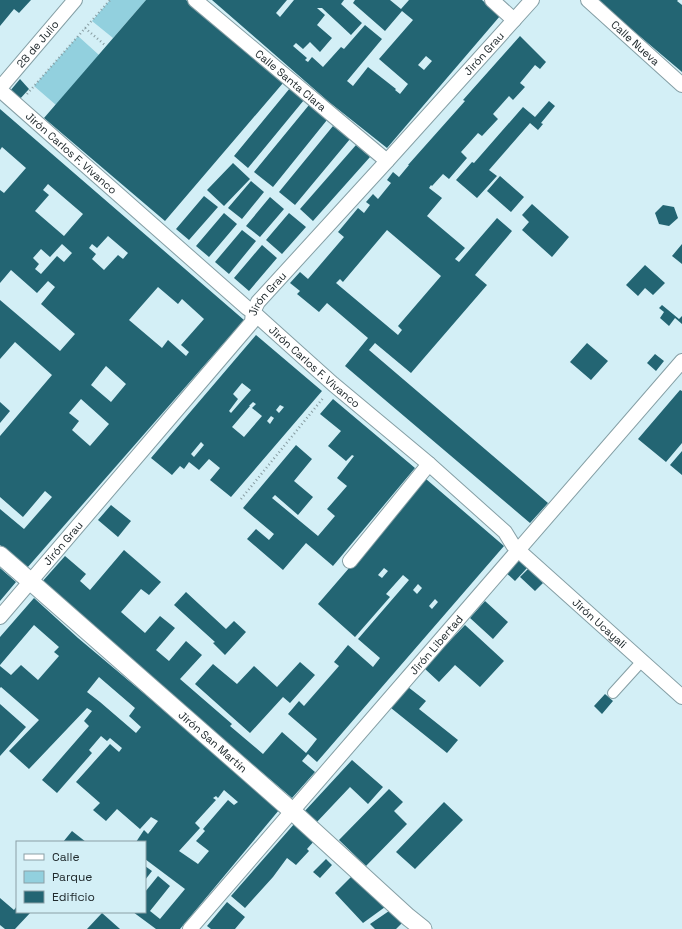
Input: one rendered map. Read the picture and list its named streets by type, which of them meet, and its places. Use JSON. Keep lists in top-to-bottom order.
{
  "streets": {
    "street": [
      "Calle Nueva",
      "28 de Julio",
      "Jirón Grau",
      "Calle Santa Clara",
      "Jirón Carlos F. Vivanco",
      "Jirón Ucayali",
      "Jirón Libertad",
      "Jirón San Martín"
    ]
  },
  "crossings": [
    ["28 de Julio", "Jirón Carlos F. Vivanco"],
    ["Jirón Grau", "Calle Santa Clara"],
    ["Jirón Grau", "Jirón Carlos F. Vivanco"],
    ["Jirón Grau", "Jirón San Martín"],
    ["Jirón Carlos F. Vivanco", "Jirón Ucayali"],
    ["Jirón Carlos F. Vivanco", "Jirón Libertad"],
    ["Jirón Ucayali", "Jirón Libertad"],
    ["Jirón Libertad", "Jirón San Martín"]
  ],
  "legend": ["Calle", "Parque", "Edificio"]
}
